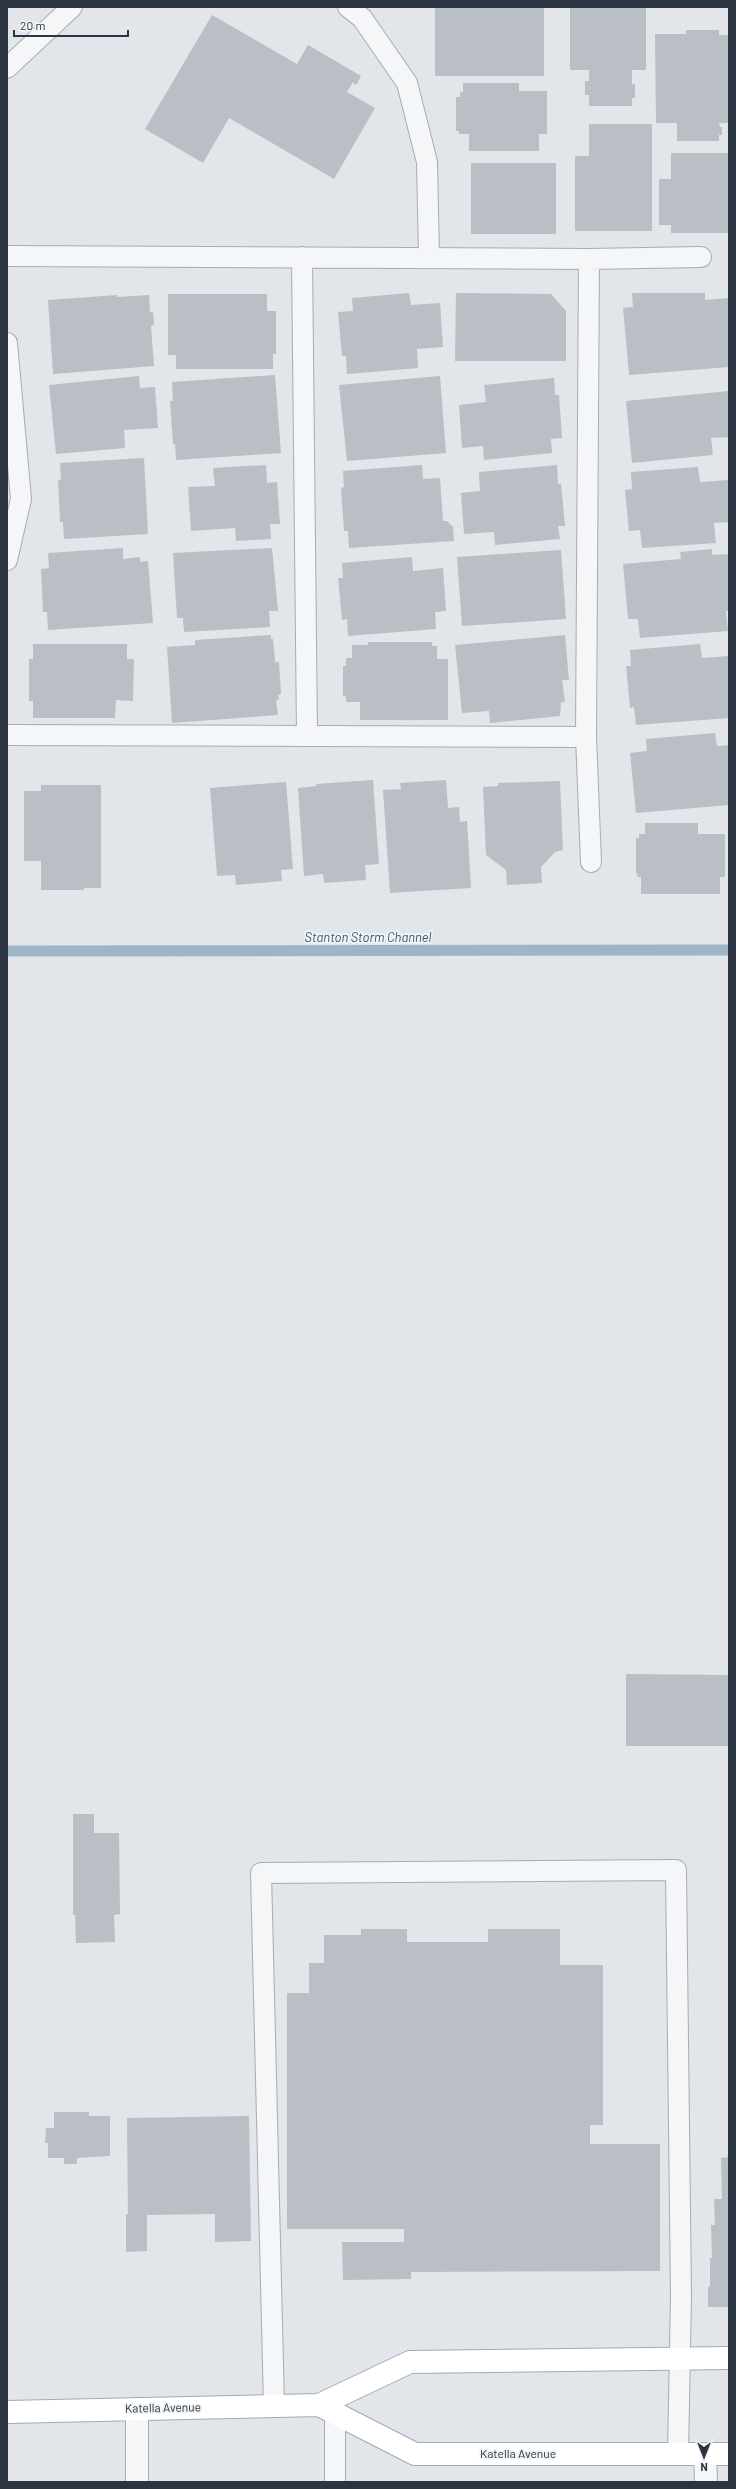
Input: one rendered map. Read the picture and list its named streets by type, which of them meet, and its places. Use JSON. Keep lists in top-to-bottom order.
{
  "streets": {
    "main road": ["Katella Avenue"]
  },
  "water": ["Stanton Storm Channel"],
  "scale_bar": "20 m",
  "north": "bottom"
}
